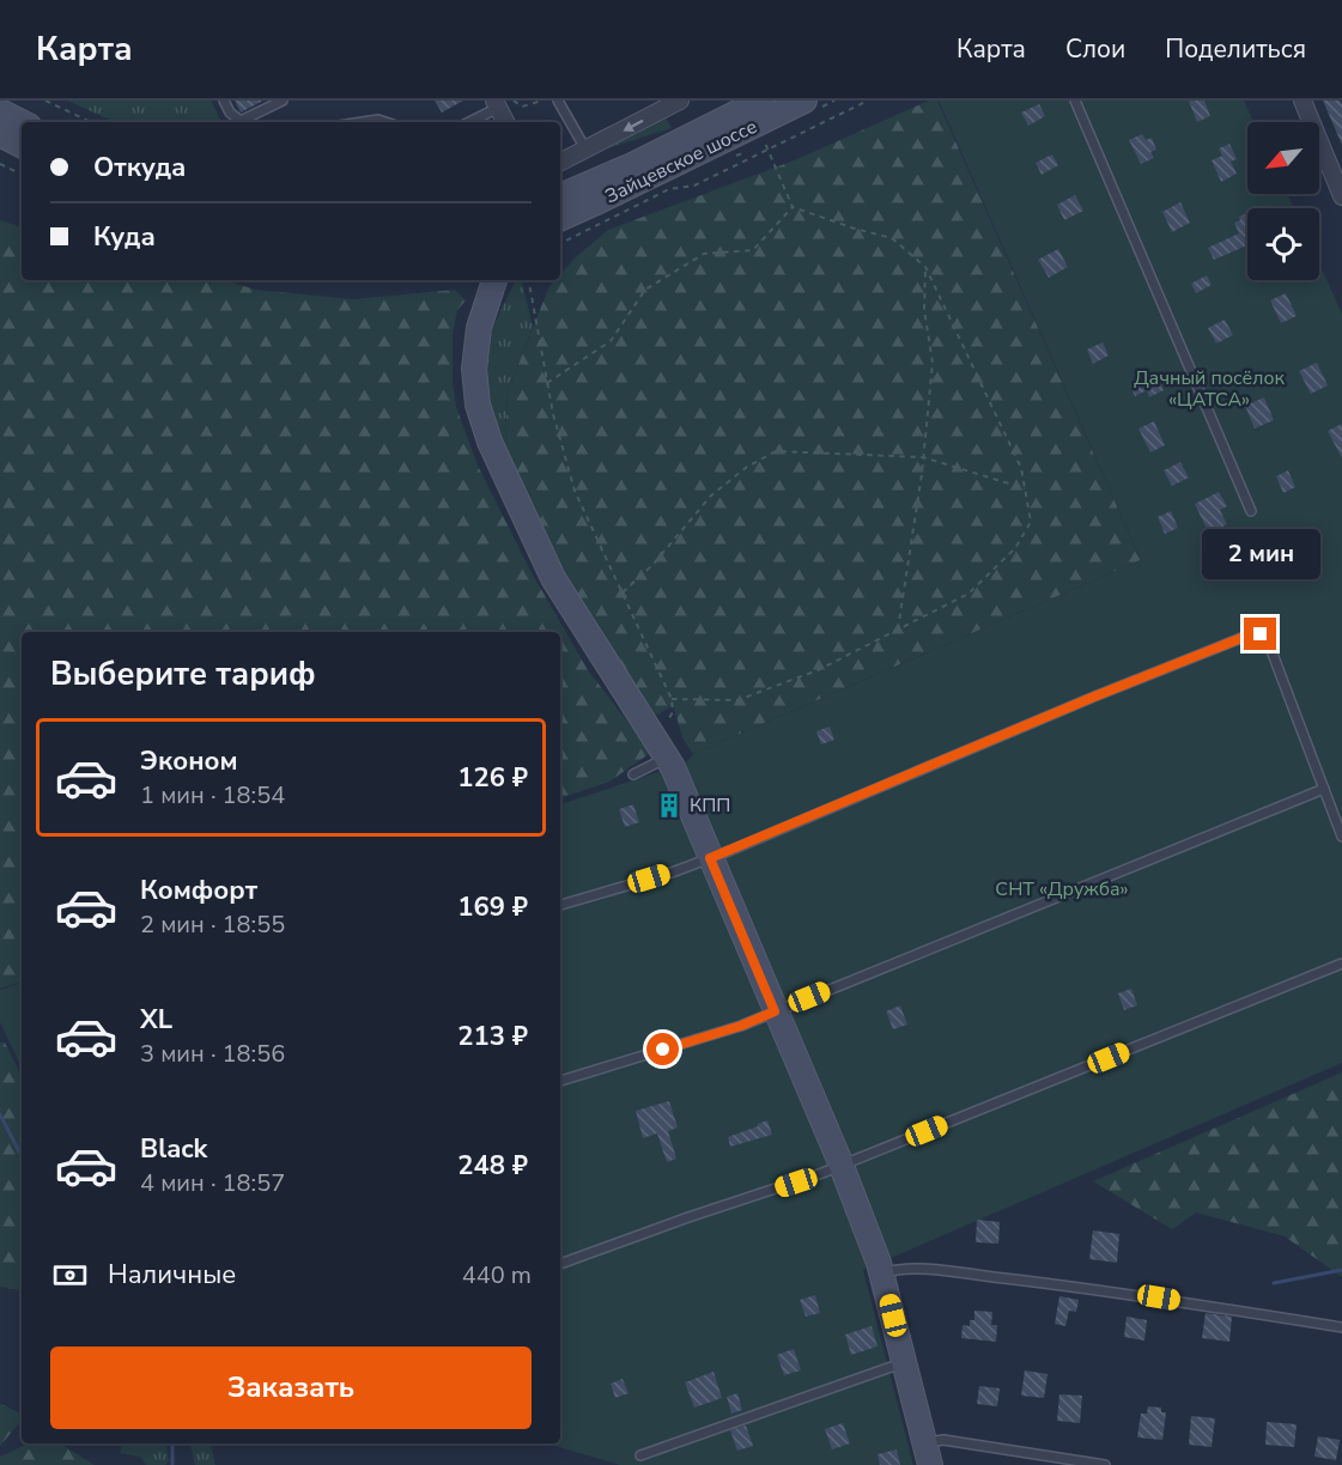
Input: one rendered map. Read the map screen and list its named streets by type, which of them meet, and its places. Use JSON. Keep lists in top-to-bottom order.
{
  "streets": {
    "street": ["Зайцевское шоссе"]
  },
  "parks": ["Дачный посёлок «ЦАТСА»", "СНТ «Дружба»"],
  "places": {
    "building": ["КПП"]
  },
  "north": "bottom left",
  "page": {
    "header": "Карта",
    "nav": ["Карта", "Слои", "Поделиться"],
    "banner": ["Откуда", "Куда"],
    "bubble": "2 мин",
    "heading": "Выберите тариф",
    "list": [
      {
        "name": "Эконом",
        "note": "1 мин · 18:54",
        "value": "126 ₽"
      },
      {
        "name": "Комфорт",
        "note": "2 мин · 18:55",
        "value": "169 ₽"
      },
      {
        "name": "XL",
        "note": "3 мин · 18:56",
        "value": "213 ₽"
      },
      {
        "name": "Black",
        "note": "4 мин · 18:57",
        "value": "248 ₽"
      }
    ],
    "pay": ["Наличные", "440 m"],
    "buttons": "Заказать"
  }
}
